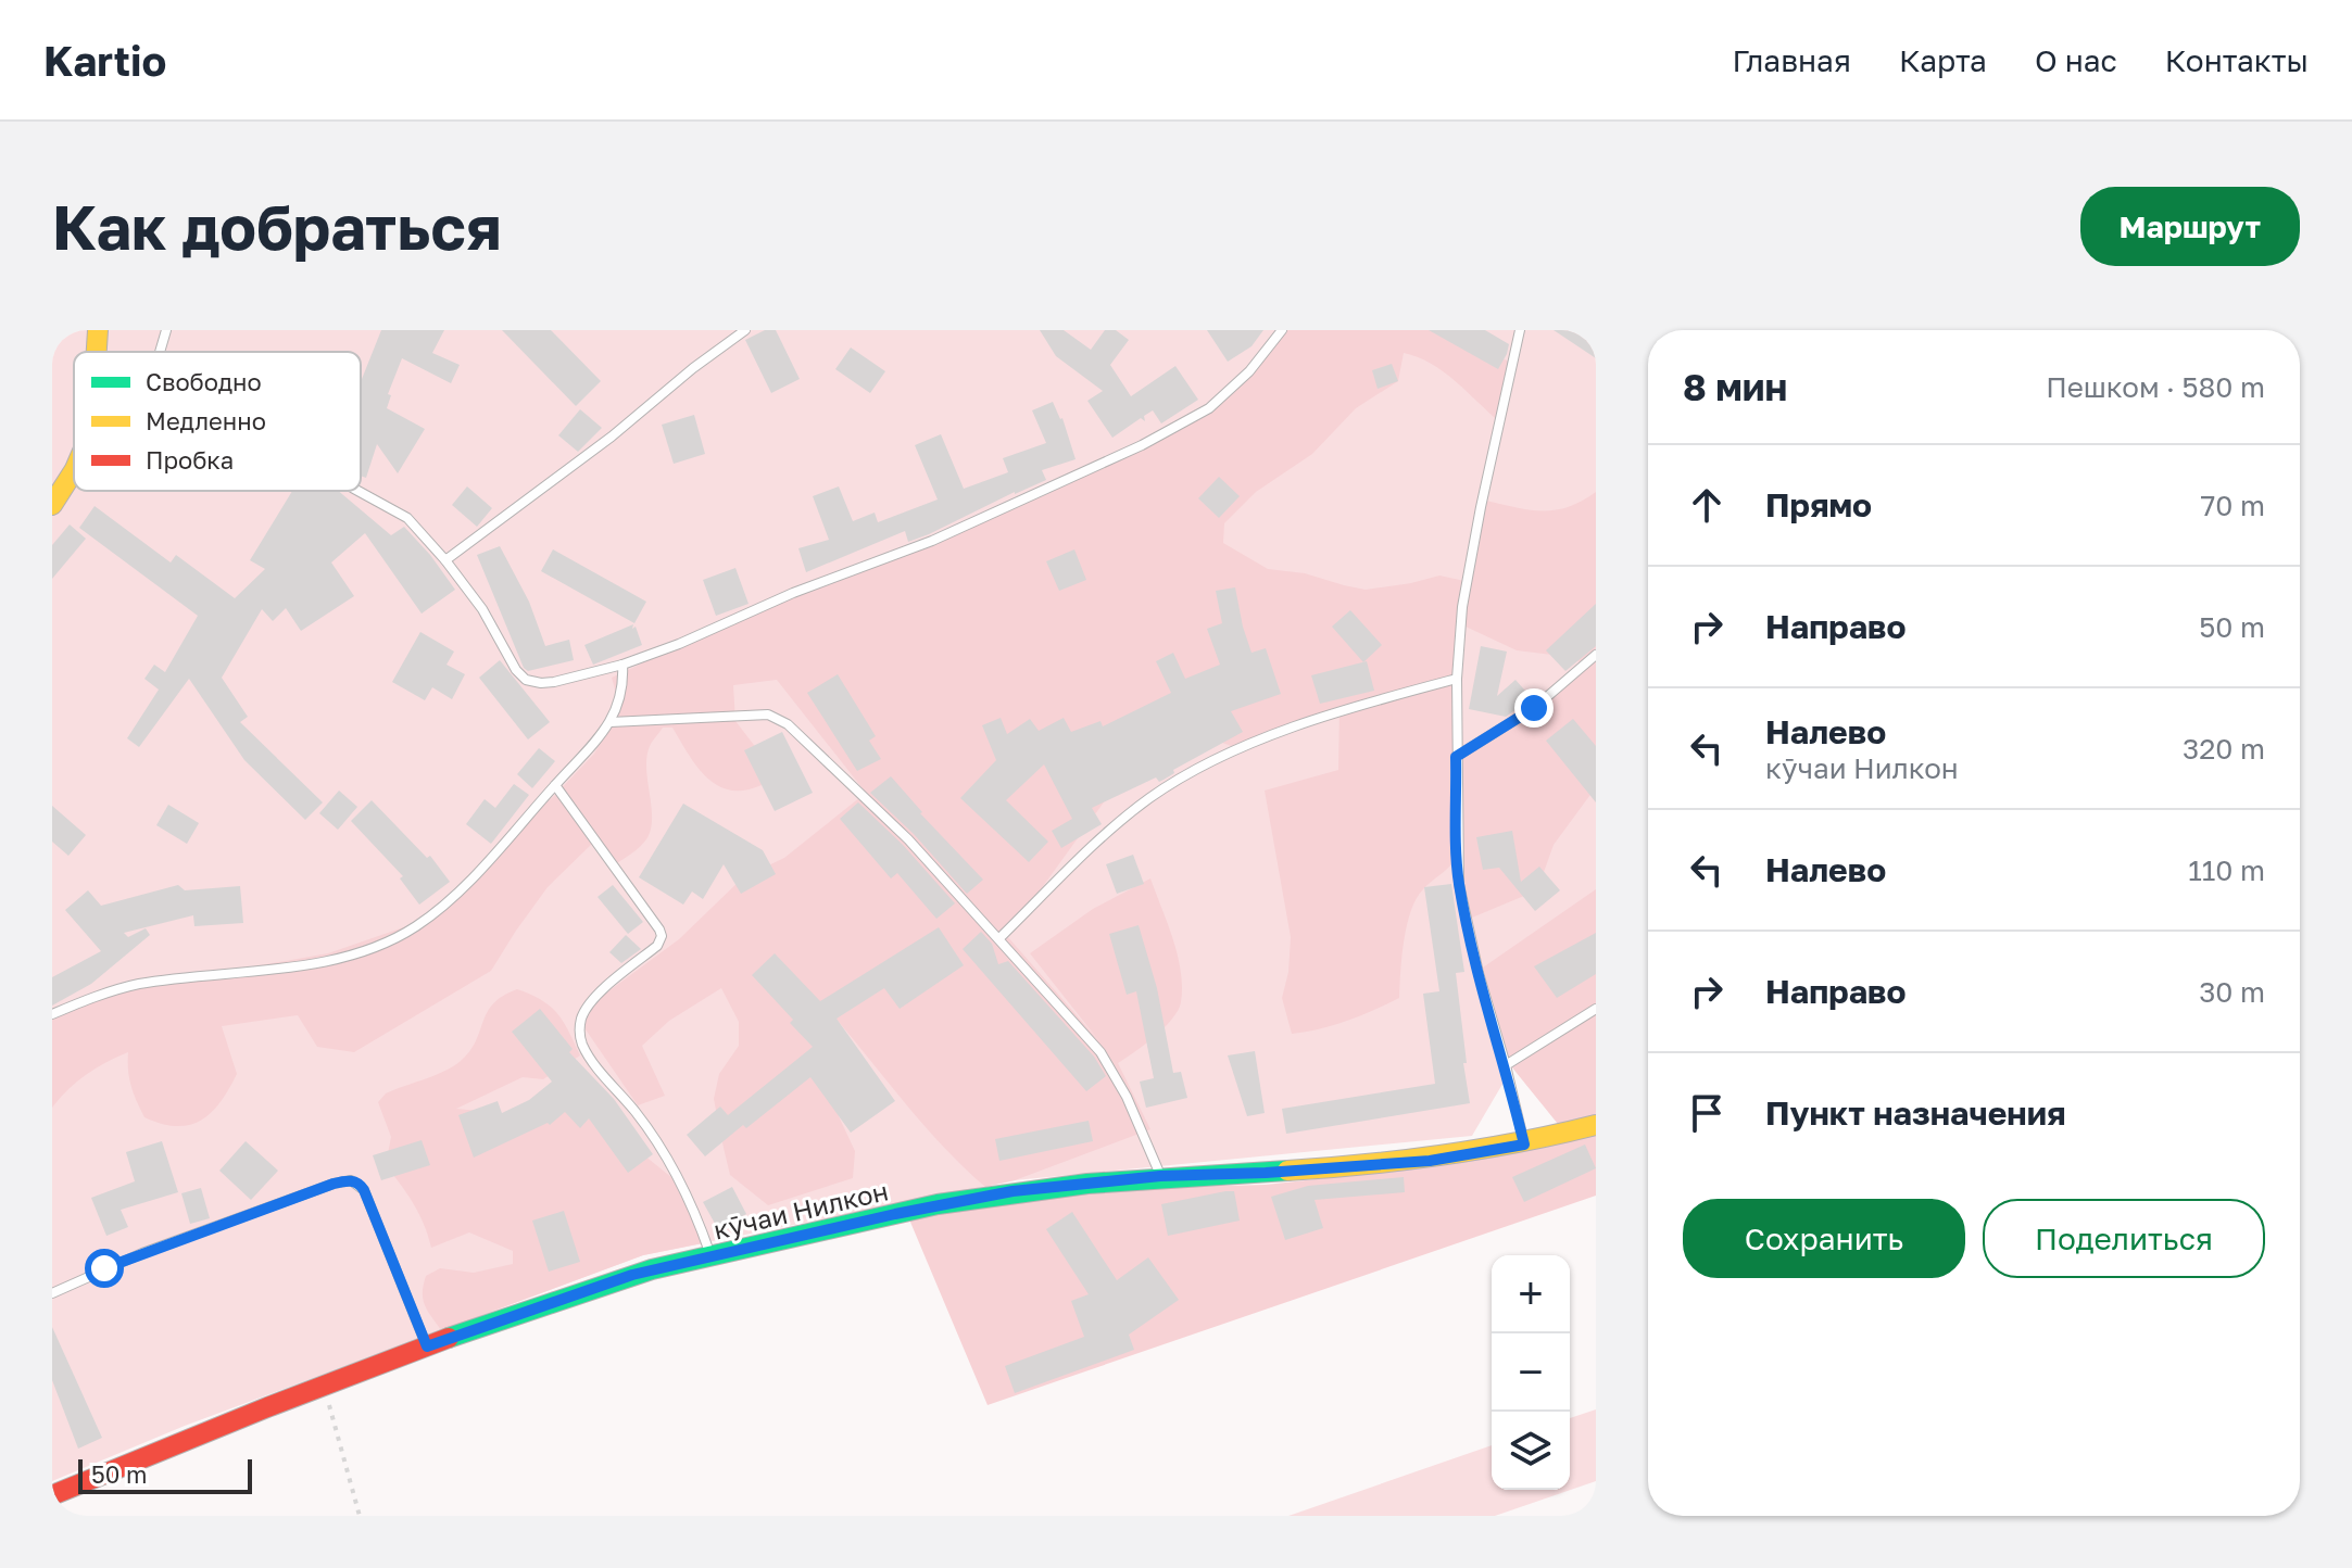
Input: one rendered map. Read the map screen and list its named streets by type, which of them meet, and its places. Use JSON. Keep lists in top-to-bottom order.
{
  "streets": {
    "street": ["кӯчаи Нилкон"]
  },
  "legend": ["Свободно", "Медленно", "Пробка"],
  "scale_bar": "50 m",
  "page": {
    "header": "Kartio",
    "nav": [
      "Главная",
      "Карта",
      "О нас",
      "Контакты"
    ],
    "buttons": [
      "Маршрут",
      ["Сохранить", "Поделиться"]
    ],
    "title": "Как добраться",
    "heading": ["8 мин", "Пешком · 580 m"],
    "list": [
      ["Прямо", "70 m"],
      ["Направо", "50 m"],
      ["Налево", "кӯчаи Нилкон", "320 m"],
      ["Налево", "110 m"],
      ["Направо", "30 m"],
      "Пункт назначения"
    ],
    "map_buttons": ["+", "−"],
    "scale": "50 m"
  }
}
